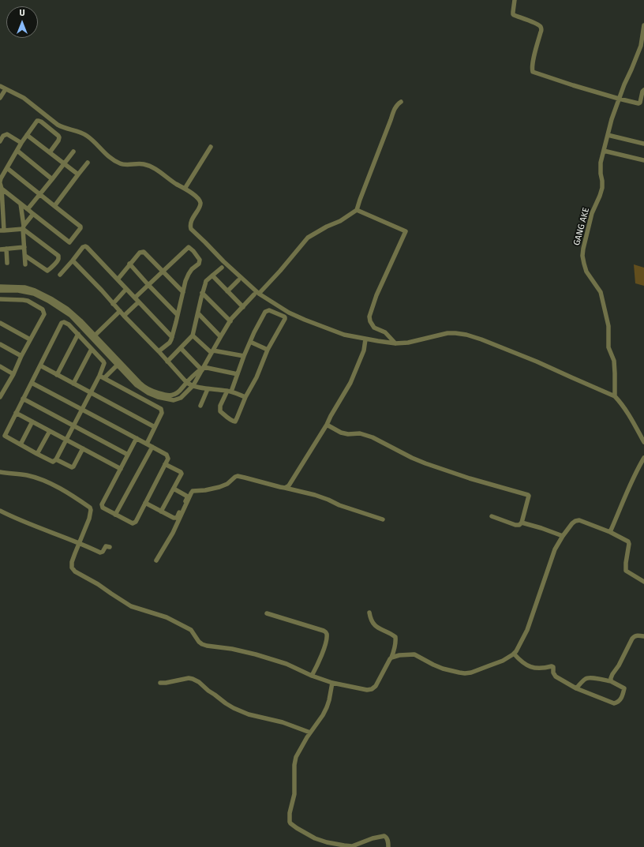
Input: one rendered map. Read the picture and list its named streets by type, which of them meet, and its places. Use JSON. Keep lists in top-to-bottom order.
{
  "streets": {
    "street": ["GANG AKE"]
  },
  "north": "top"
}
